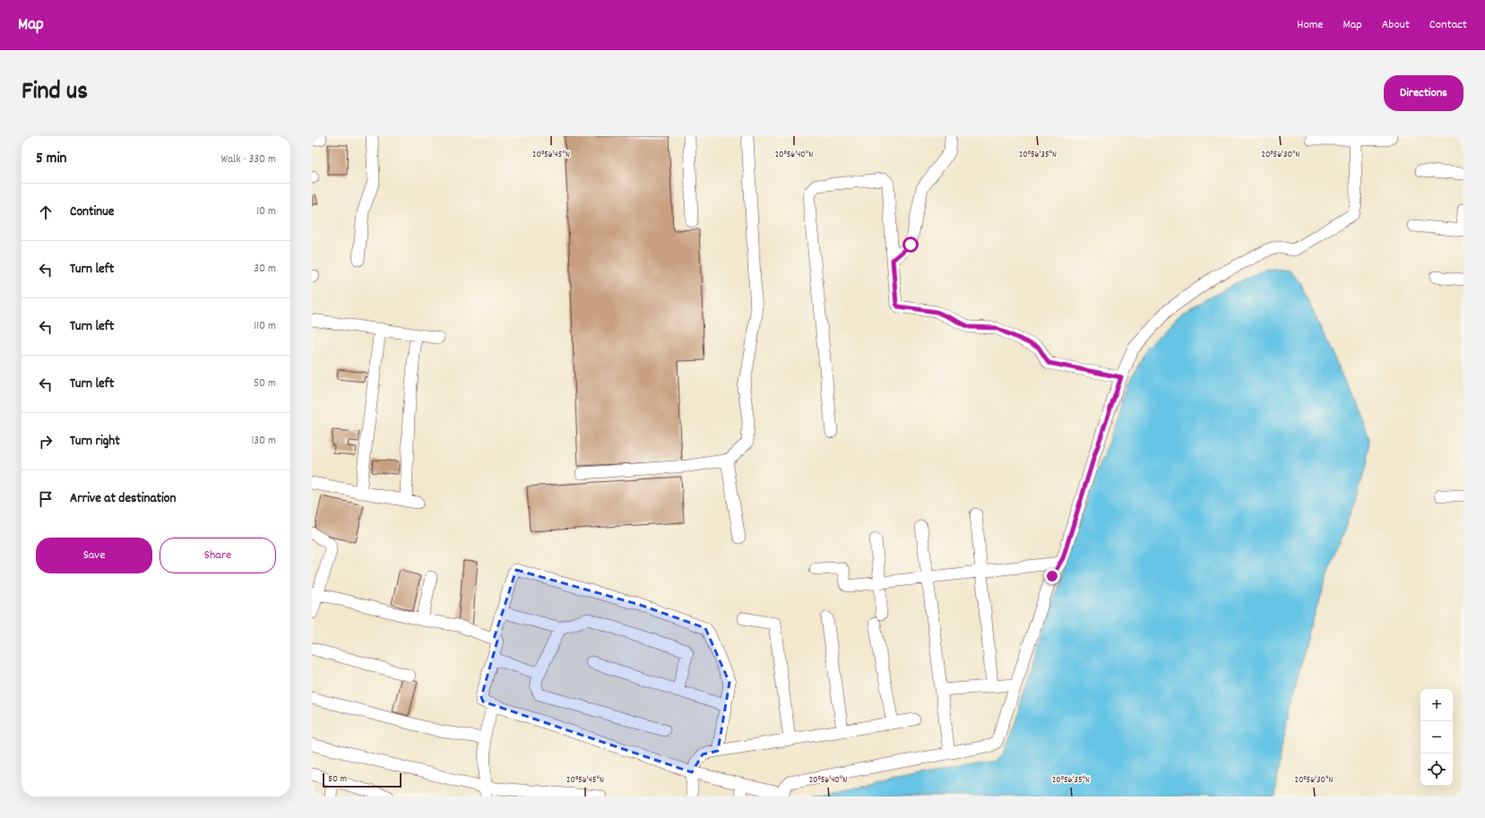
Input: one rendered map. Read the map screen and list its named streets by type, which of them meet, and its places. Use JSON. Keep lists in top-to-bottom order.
{
  "scale_bar": "50 m",
  "page": {
    "header": "Map",
    "nav": [
      "Home",
      "Map",
      "About",
      "Contact"
    ],
    "title": "Find us",
    "buttons": [
      "Directions",
      ["Save", "Share"]
    ],
    "heading": ["5 min", "Walk · 330 m"],
    "list": [
      ["Continue", "10 m"],
      ["Turn left", "30 m"],
      ["Turn left", "110 m"],
      ["Turn left", "50 m"],
      ["Turn right", "130 m"],
      "Arrive at destination"
    ],
    "map_buttons": ["+", "−"],
    "scale": "50 m"
  },
  "coordinates": [
    "20°56'45\"N",
    "20°56'40\"N",
    "20°56'35\"N",
    "20°56'30\"N"
  ]
}
